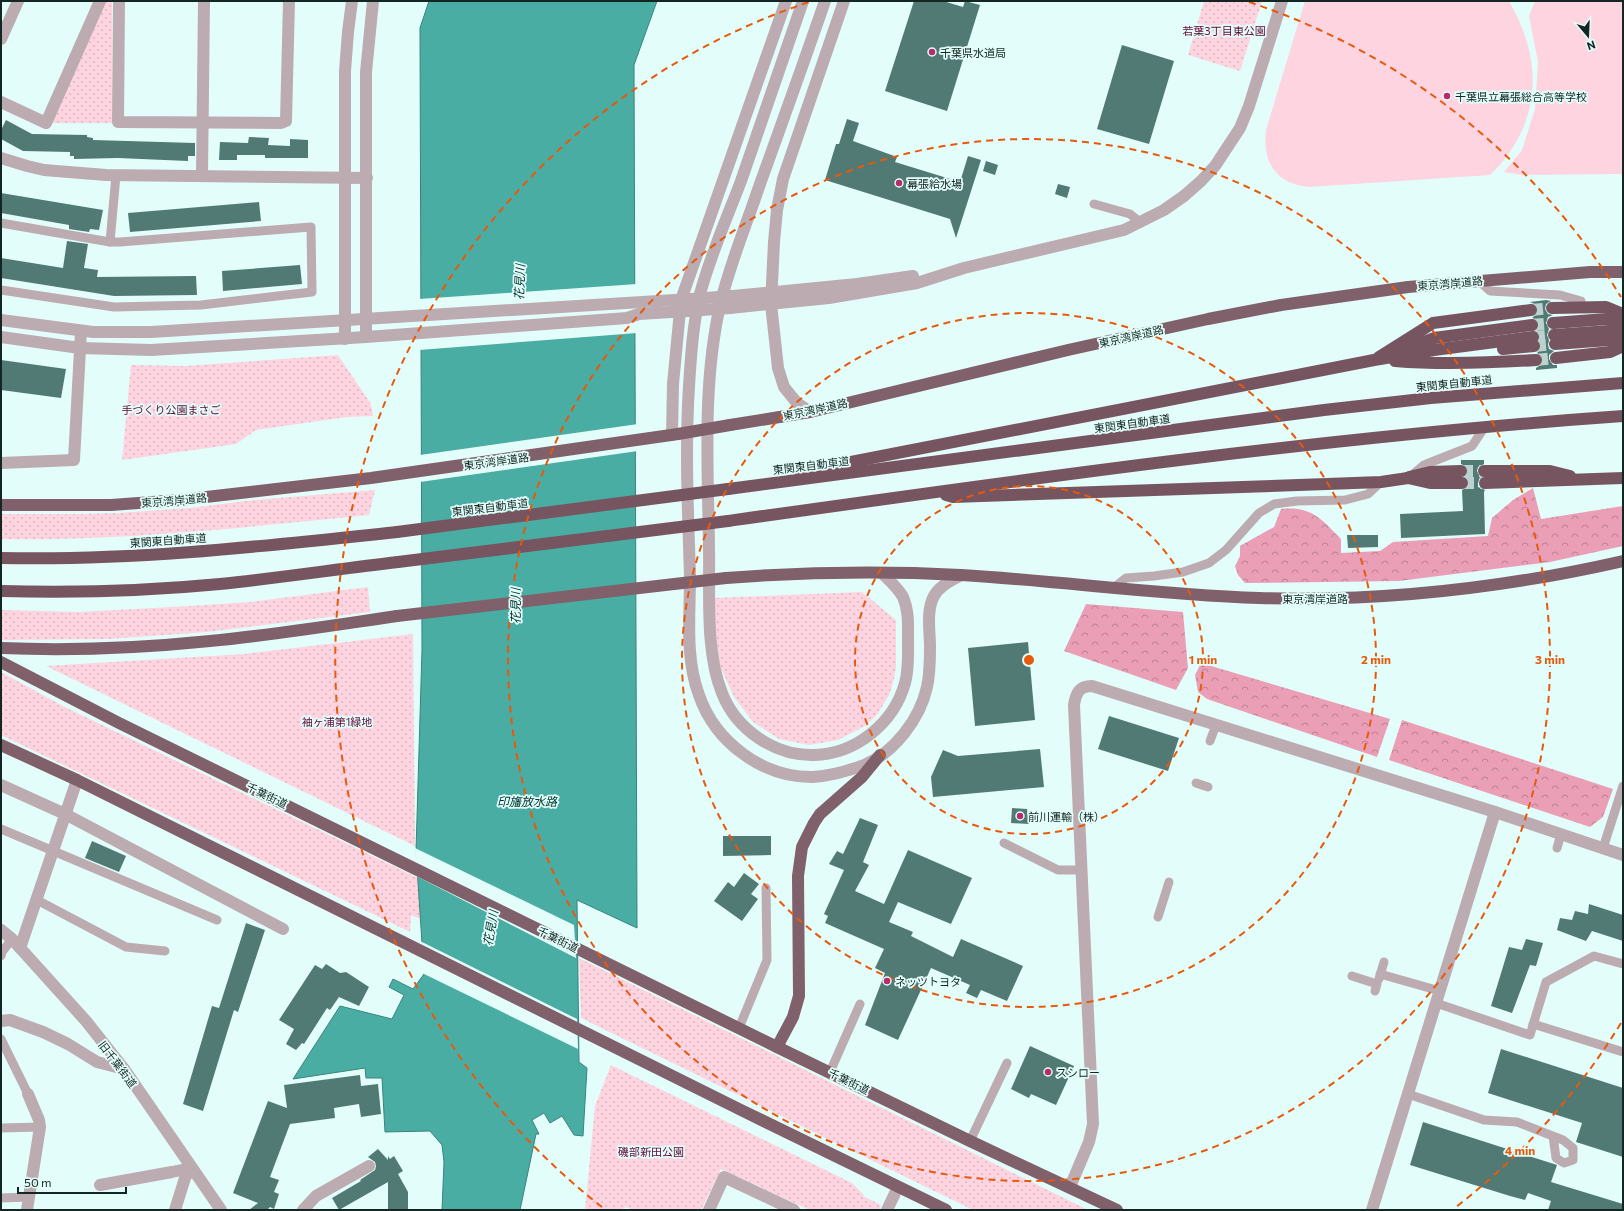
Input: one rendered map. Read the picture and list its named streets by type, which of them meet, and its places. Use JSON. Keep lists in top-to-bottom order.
{
  "streets": {
    "highway": ["東京湾岸道路", "東関東自動車道", "千葉街道"],
    "street": ["旧千葉街道"]
  },
  "water": ["花見川", "印旛放水路"],
  "parks": [
    "若葉3丁目東公園",
    "手づくり公園まさご",
    "袖ヶ浦第1緑地",
    "磯部新田公園"
  ],
  "places": [
    "千葉県水道局",
    "千葉県立幕張総合高等学校",
    "幕張給水場",
    "前川運輸（株）",
    "ネッツトヨタ",
    "スシロー"
  ],
  "scale_bar": "50 m",
  "north": "bottom",
  "rings": [
    "1 min",
    "2 min",
    "3 min",
    "4 min"
  ]
}
